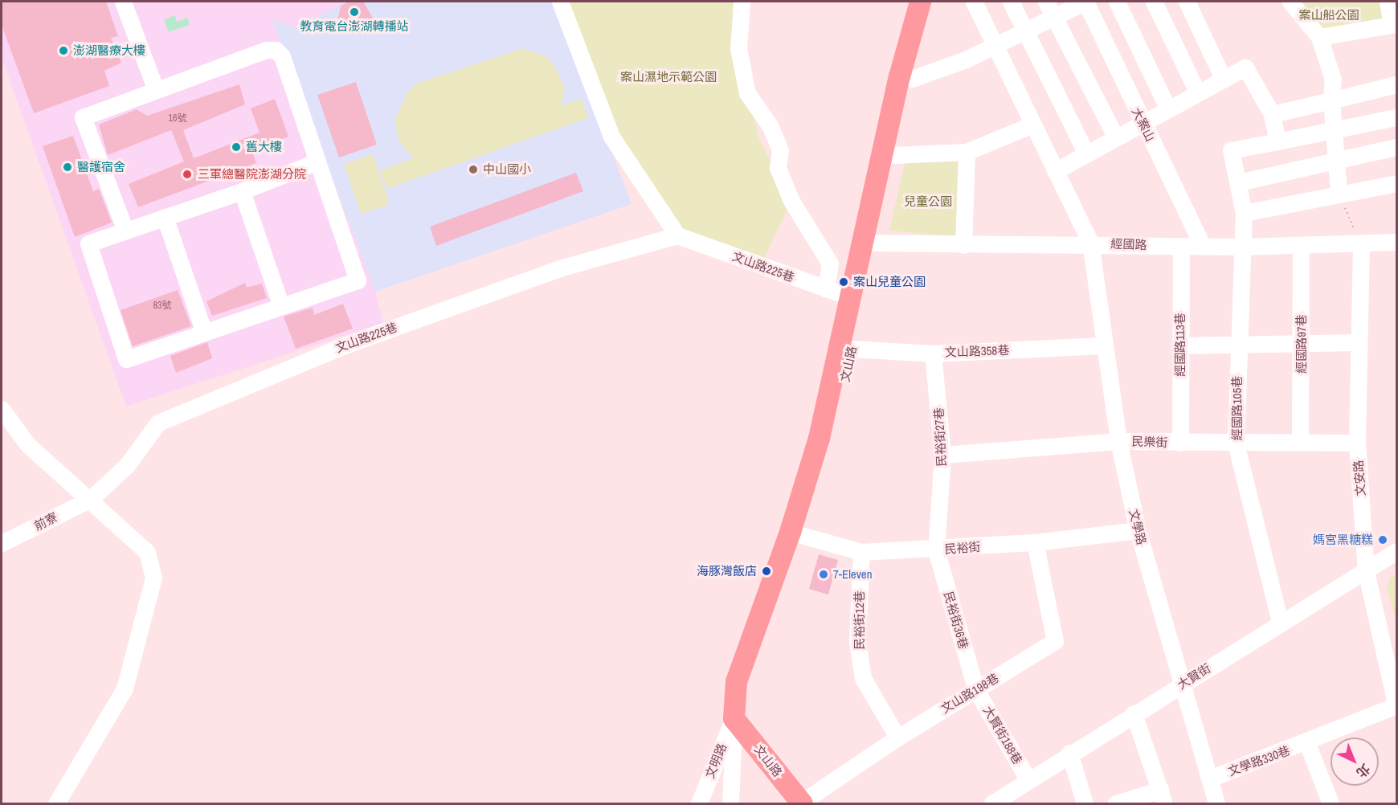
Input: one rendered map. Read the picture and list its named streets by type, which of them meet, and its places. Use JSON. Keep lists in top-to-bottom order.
{
  "streets": {
    "main road": ["文山路"],
    "street": [
      "大案山",
      "經國路",
      "文山路225巷",
      "經國路97巷",
      "經國路113巷",
      "文山路358巷",
      "經國路105巷",
      "民裕街27巷",
      "民樂街",
      "文安路",
      "前寮",
      "文學路",
      "民裕街",
      "民裕街12巷",
      "民裕街36巷",
      "大賢街",
      "文山路198巷",
      "大賢街188巷",
      "文明路",
      "文學路330巷"
    ]
  },
  "crossings": [
    ["大案山", "經國路"],
    ["大案山", "文山路"],
    ["經國路", "經國路97巷"],
    ["經國路", "經國路113巷"],
    ["經國路", "文山路"],
    ["經國路", "經國路105巷"],
    ["經國路", "文安路"],
    ["經國路", "文學路"],
    ["文山路225巷", "文山路"],
    ["文山路225巷", "前寮"],
    ["經國路97巷", "民樂街"],
    ["經國路113巷", "民樂街"],
    ["文山路358巷", "文山路"],
    ["文山路358巷", "民裕街27巷"],
    ["文山路358巷", "文學路"],
    ["文山路", "民裕街"],
    ["文山路", "文山路198巷"],
    ["文山路", "文明路"],
    ["經國路105巷", "民樂街"],
    ["經國路105巷", "大賢街"],
    ["民裕街27巷", "民樂街"],
    ["民裕街27巷", "民裕街"],
    ["民裕街27巷", "民裕街36巷"],
    ["民樂街", "文安路"],
    ["民樂街", "文學路"],
    ["文安路", "大賢街"],
    ["文安路", "文學路330巷"],
    ["文學路", "民裕街"],
    ["文學路", "大賢街"],
    ["文學路", "文學路330巷"],
    ["民裕街", "民裕街12巷"],
    ["民裕街", "民裕街36巷"],
    ["民裕街", "文山路198巷"],
    ["民裕街12巷", "文山路198巷"],
    ["民裕街36巷", "文山路198巷"],
    ["民裕街36巷", "大賢街188巷"],
    ["大賢街", "大賢街188巷"],
    ["文山路198巷", "大賢街188巷"]
  ],
  "parks": ["案山船公園", "案山濕地示範公園", "兒童公園"],
  "places": [
    "教育電台澎湖轉播站",
    "澎湖醫療大樓",
    "舊大樓",
    "醫護宿舍",
    "中山國小",
    "三軍總醫院澎湖分院",
    "案山兒童公園",
    "媽宮黑糖糕",
    "海豚灣飯店",
    "7-Eleven"
  ],
  "house_numbers": ["16號", "83號"],
  "north": "bottom right"
}
